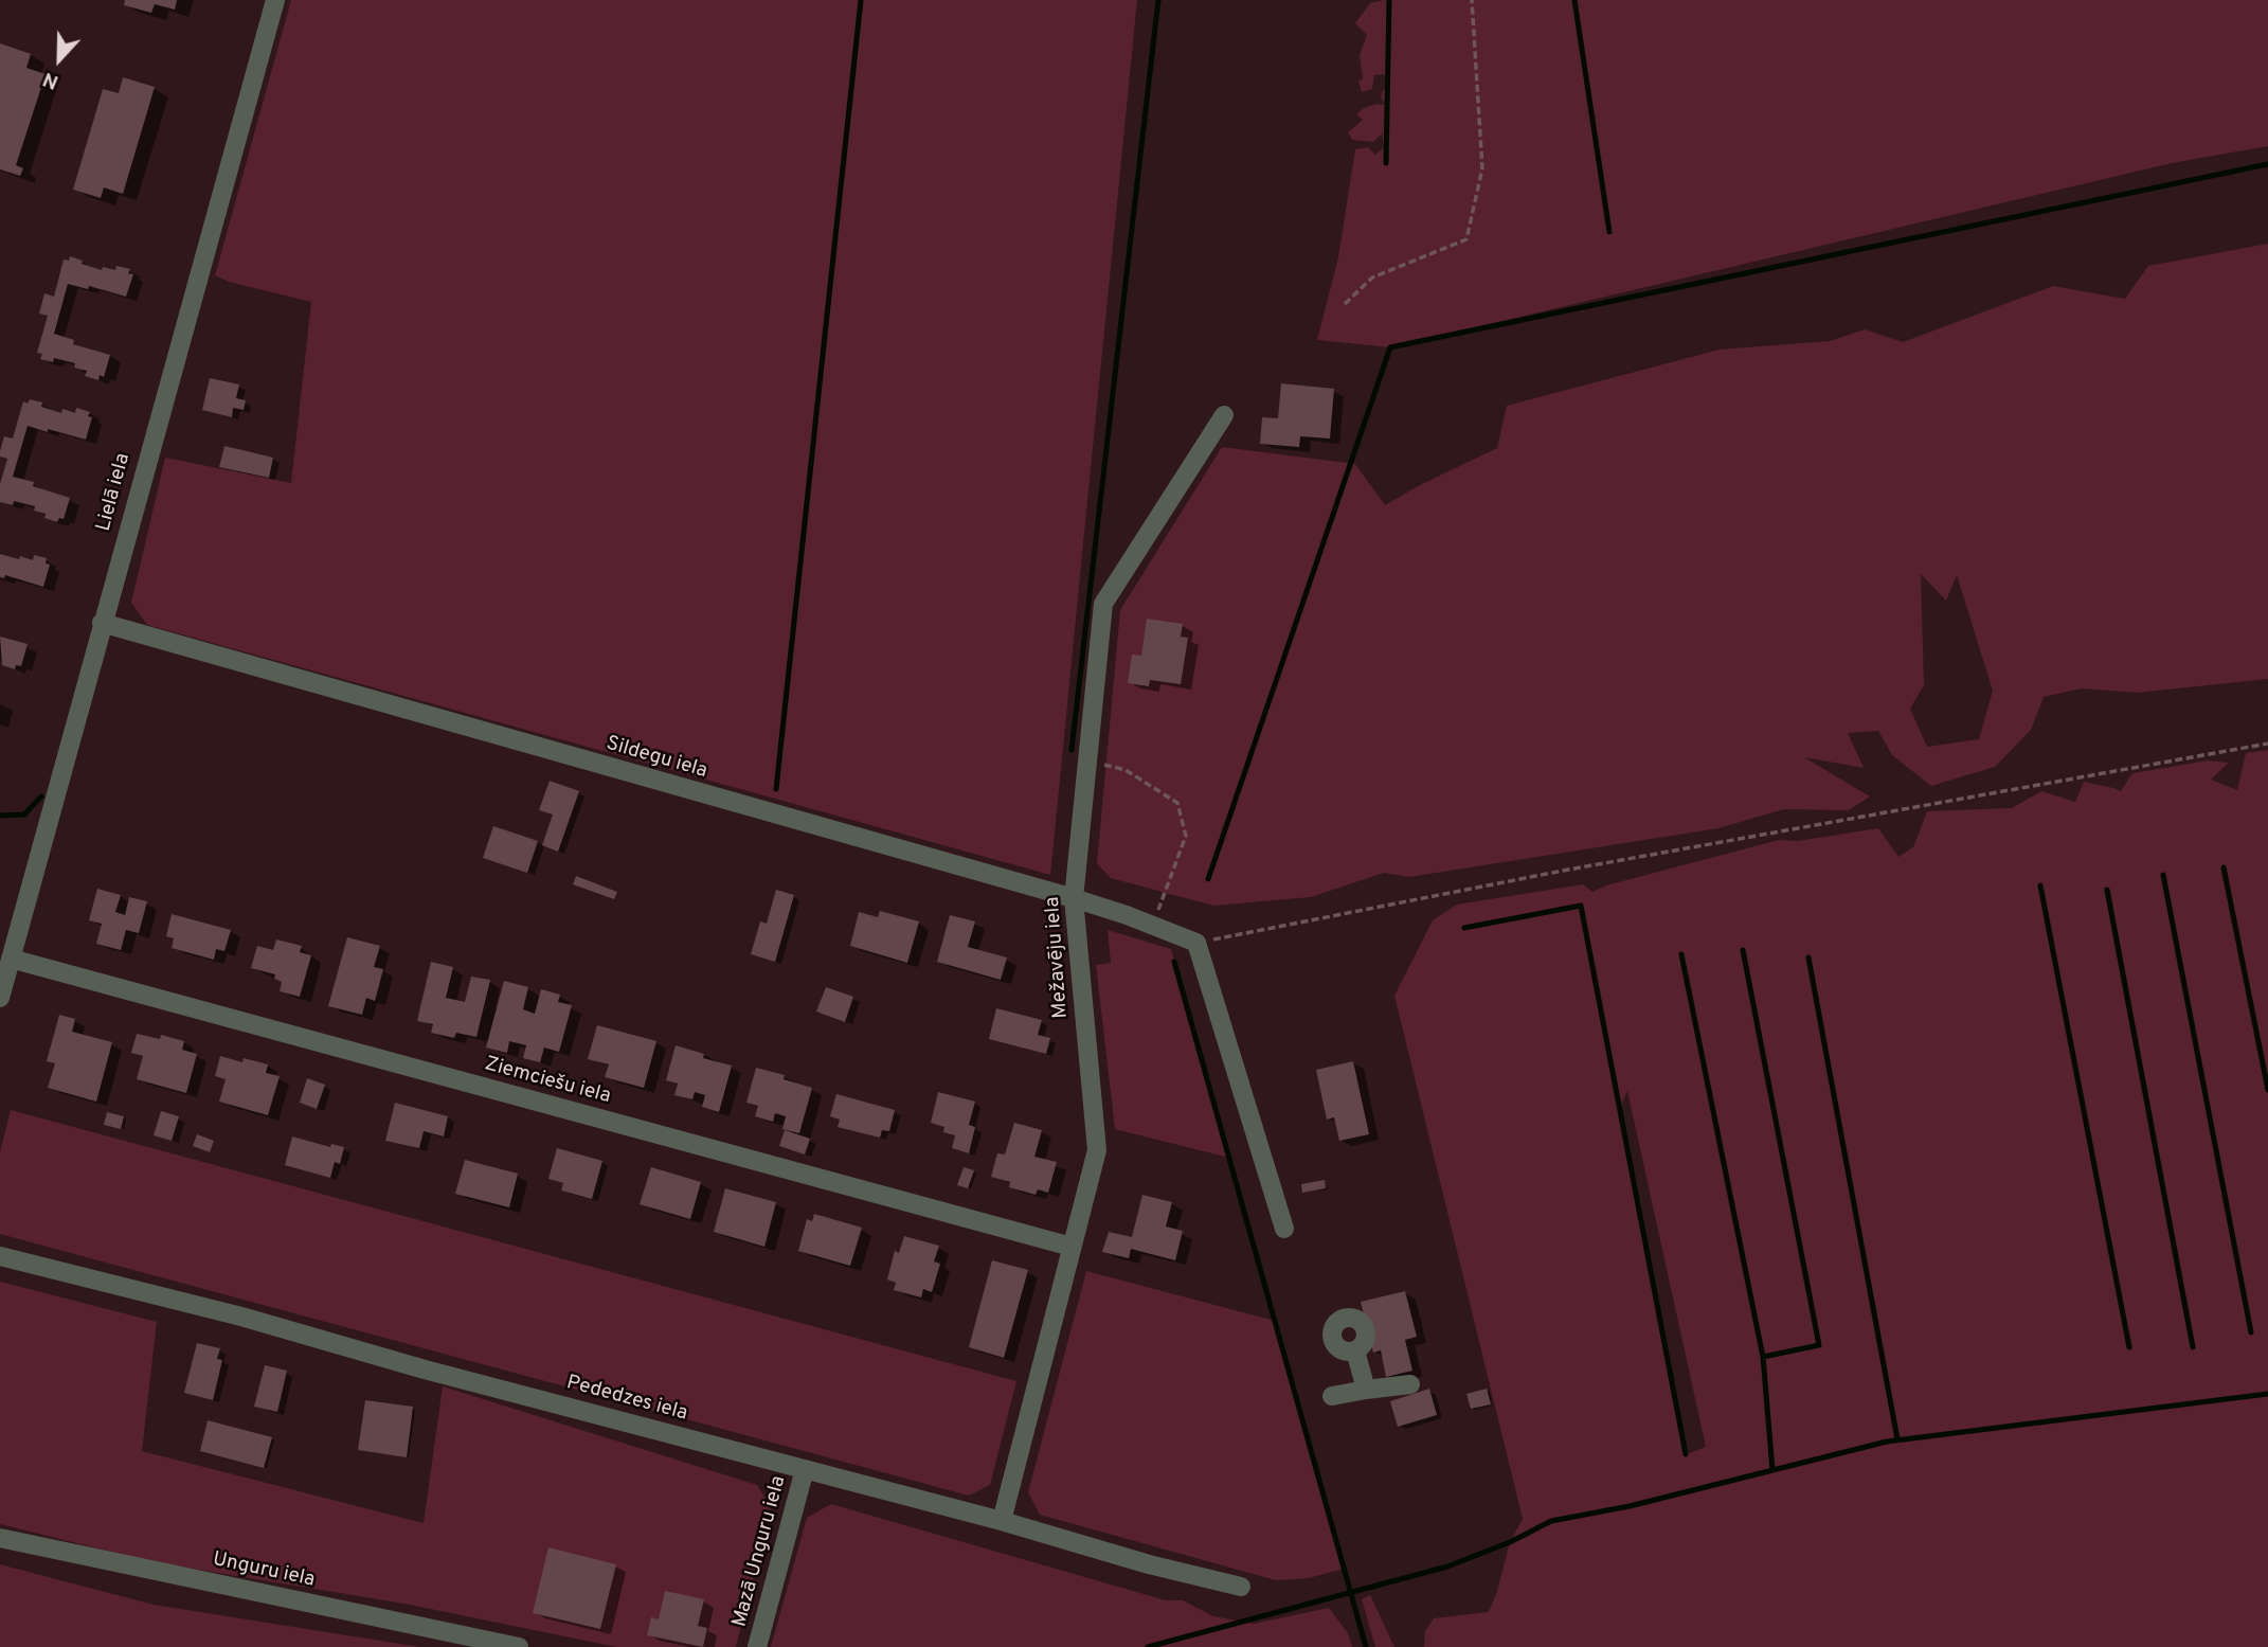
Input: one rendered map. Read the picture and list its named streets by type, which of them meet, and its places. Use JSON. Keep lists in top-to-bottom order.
{
  "streets": {
    "street": [
      "Lielā iela",
      "Sildegu iela",
      "Mežavēju iela",
      "Ziemciešu iela",
      "Pededzes iela",
      "Mazā Unguru iela",
      "Unguru iela"
    ]
  },
  "crossings": [
    ["Lielā iela", "Sildegu iela"],
    ["Lielā iela", "Ziemciešu iela"],
    ["Sildegu iela", "Mežavēju iela"],
    ["Mežavēju iela", "Ziemciešu iela"],
    ["Mežavēju iela", "Pededzes iela"],
    ["Pededzes iela", "Mazā Unguru iela"]
  ],
  "north": "bottom"
}
